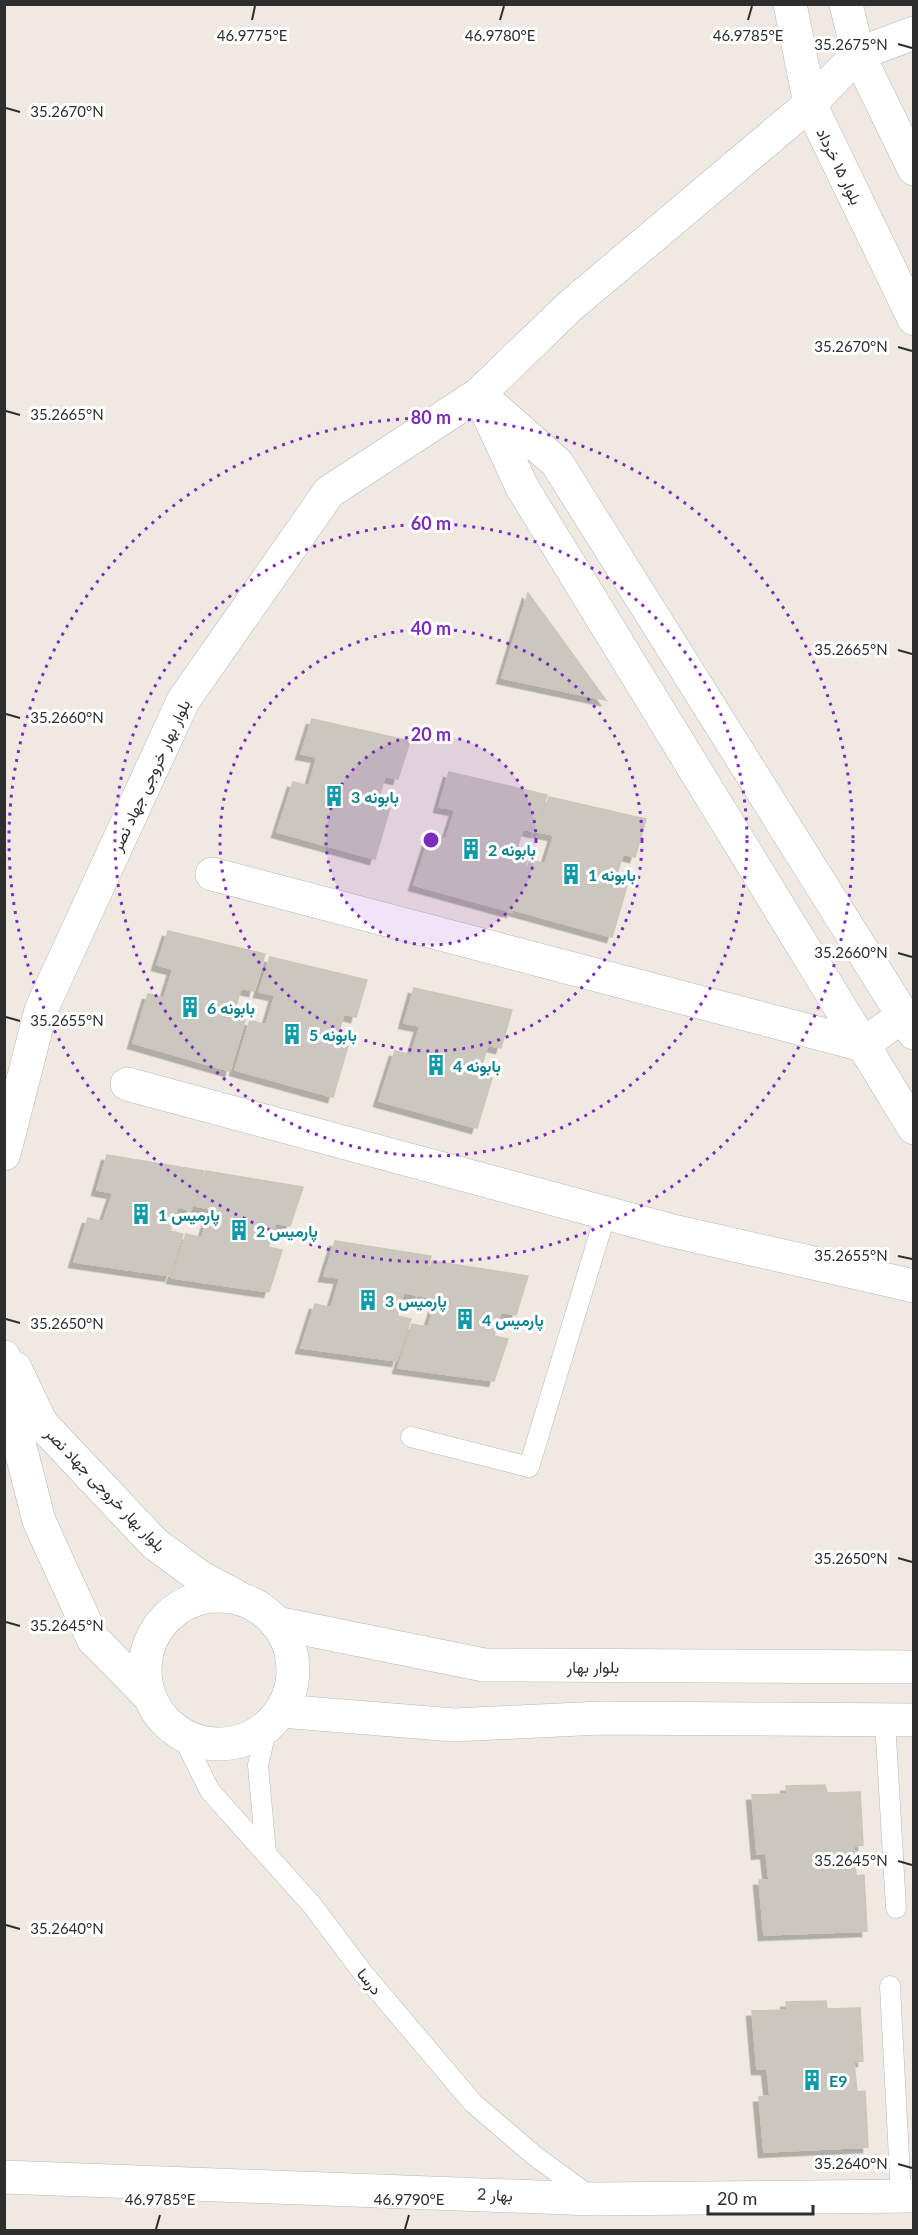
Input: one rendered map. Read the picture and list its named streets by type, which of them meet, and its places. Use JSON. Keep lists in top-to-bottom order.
{
  "streets": {
    "street": [
      "بلوار ۱۵ خرداد",
      "بلوار بهار خروجی جهاد نصر",
      "بلوار بهار",
      "بهار 2"
    ],
    "lane": ["درسا"]
  },
  "crossings": [
    ["بلوار ۱۵ خرداد", "بلوار بهار خروجی جهاد نصر"],
    ["بلوار بهار خروجی جهاد نصر", "بلوار بهار"],
    ["بلوار بهار خروجی جهاد نصر", "درسا"],
    ["بلوار بهار", "درسا"],
    ["درسا", "بهار 2"]
  ],
  "places": {
    "building": [
      "بابونه 3",
      "بابونه 2",
      "بابونه 1",
      "بابونه 6",
      "بابونه 5",
      "بابونه 4",
      "پارمیس 1",
      "پارمیس 2",
      "پارمیس 3",
      "پارمیس 4",
      "E9"
    ]
  },
  "scale_bar": "20 m",
  "coordinates": [
    "46.9775°E",
    "46.9780°E",
    "46.9785°E",
    "35.2675°N",
    "35.2670°N",
    "35.2665°N",
    "35.2660°N",
    "35.2655°N",
    "35.2650°N",
    "35.2645°N",
    "35.2640°N",
    "46.9790°E"
  ],
  "rings": [
    "80 m",
    "60 m",
    "40 m",
    "20 m"
  ]
}
